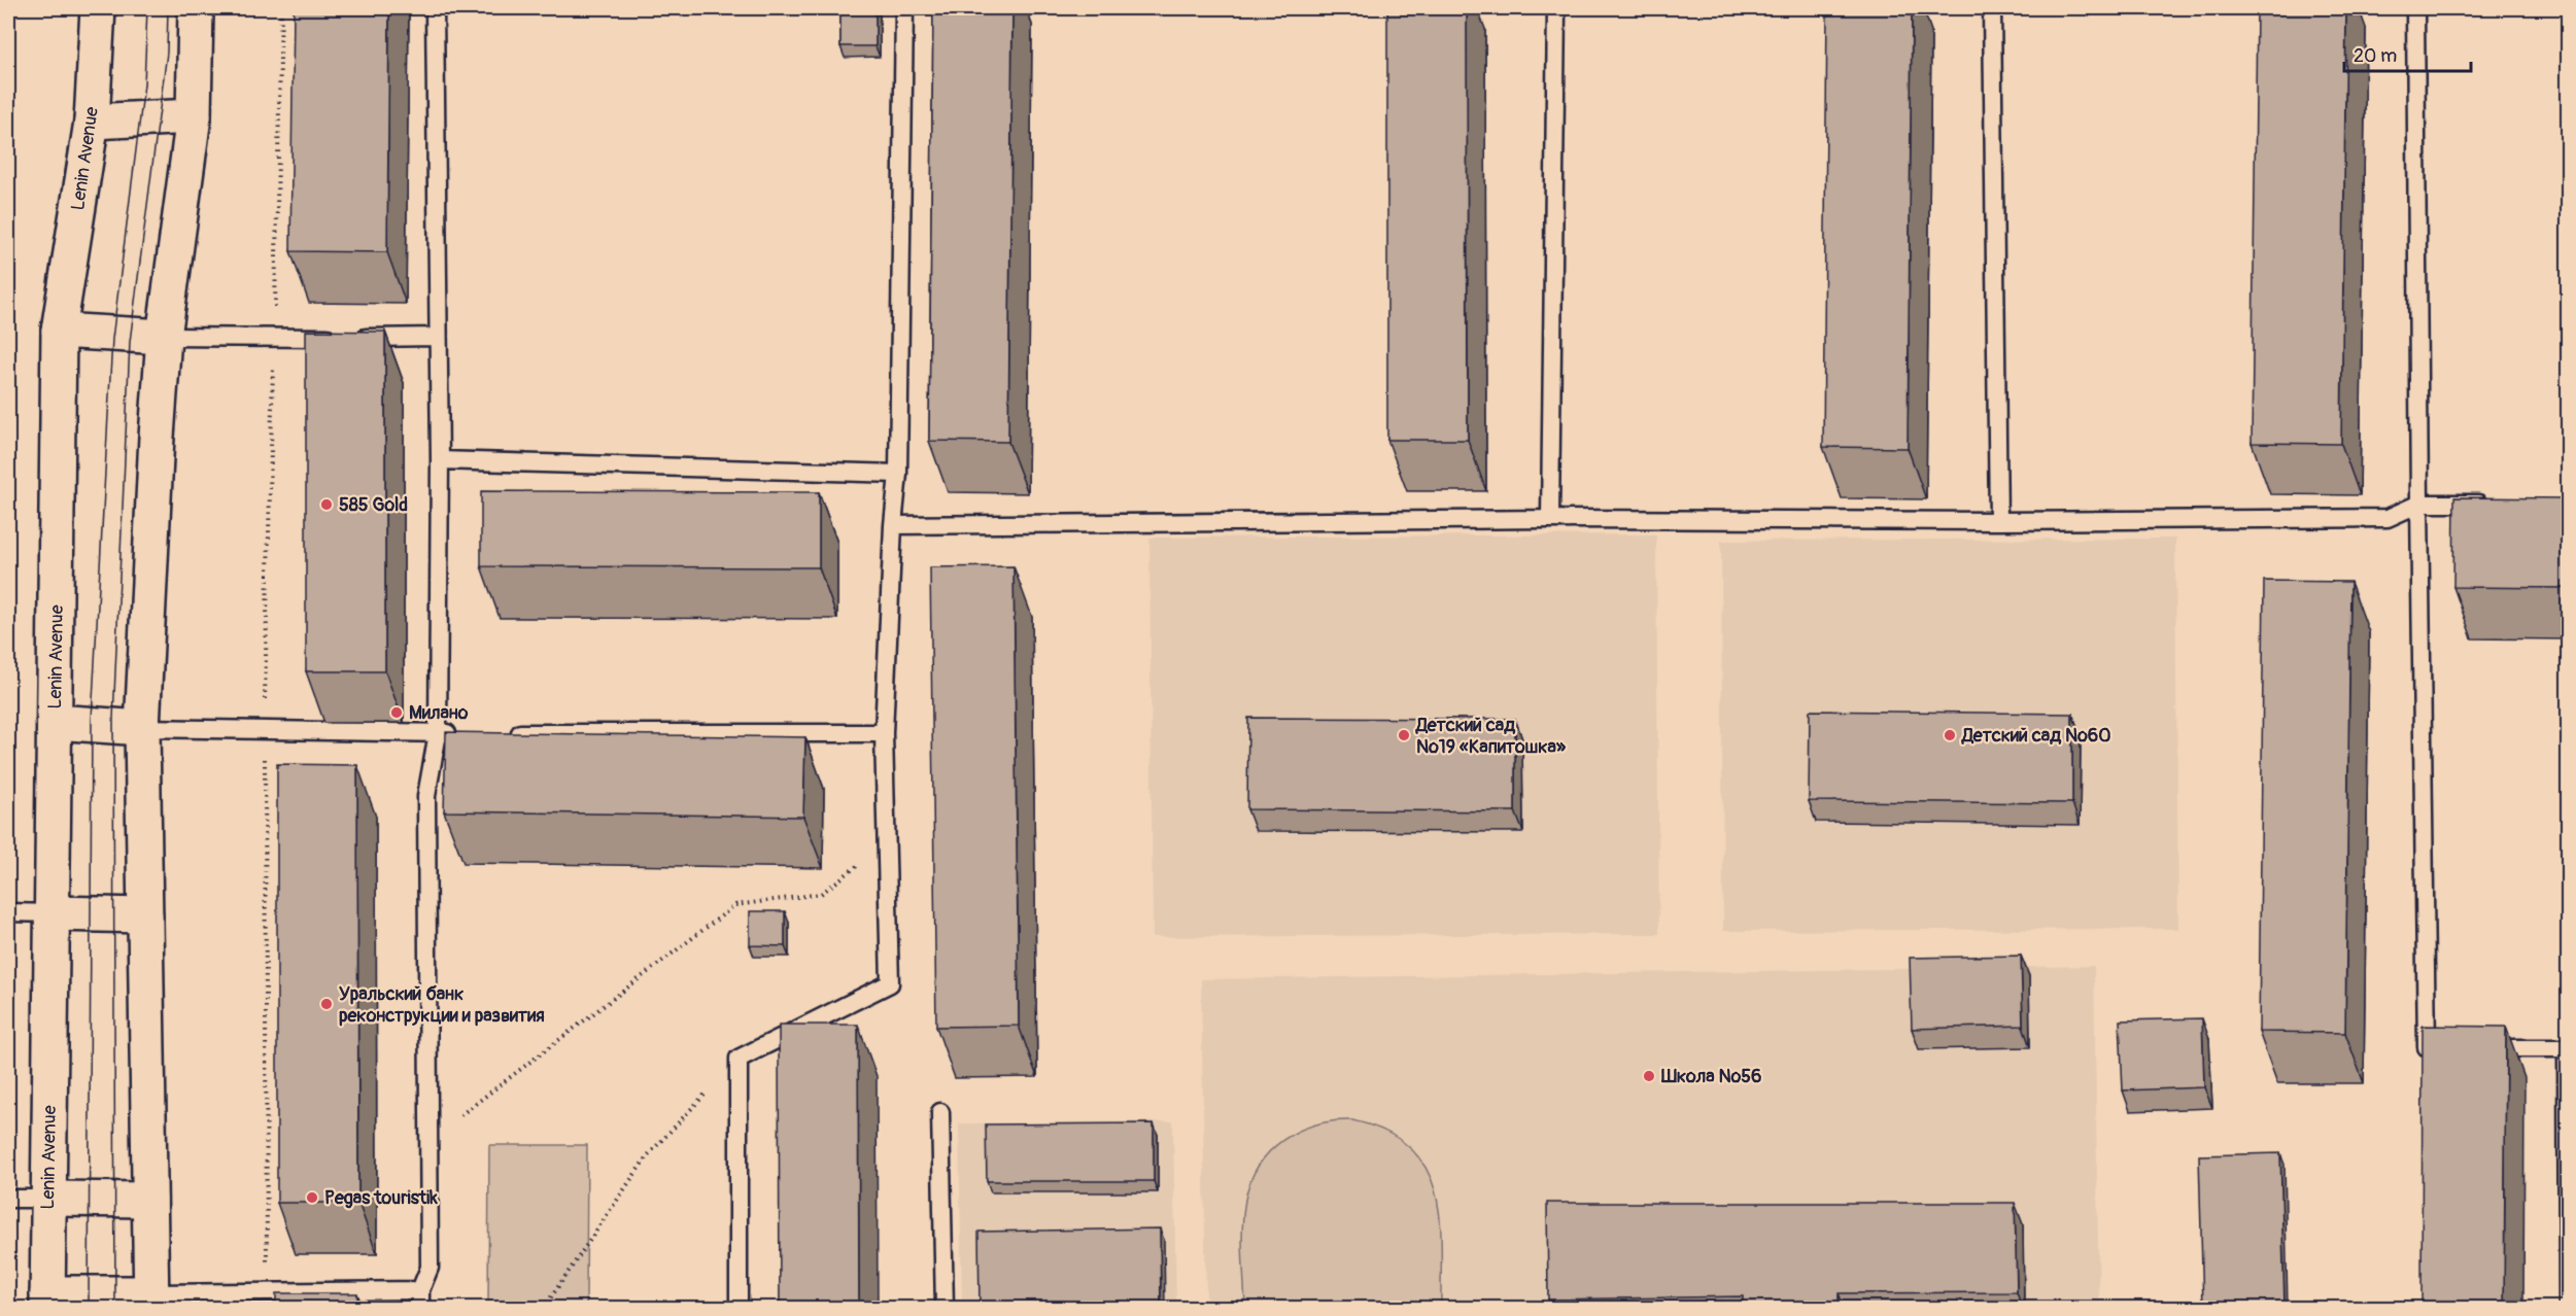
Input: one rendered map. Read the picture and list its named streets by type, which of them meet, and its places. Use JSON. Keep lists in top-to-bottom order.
{
  "streets": {
    "main road": ["Lenin Avenue"]
  },
  "places": [
    "585 Gold",
    "Милано",
    "Детский сад №19 «Капитошка»",
    "Детский сад №60",
    "Уральский банк реконструкции и развития",
    "Школа №56",
    "Pegas touristik"
  ],
  "scale_bar": "20 m"
}
